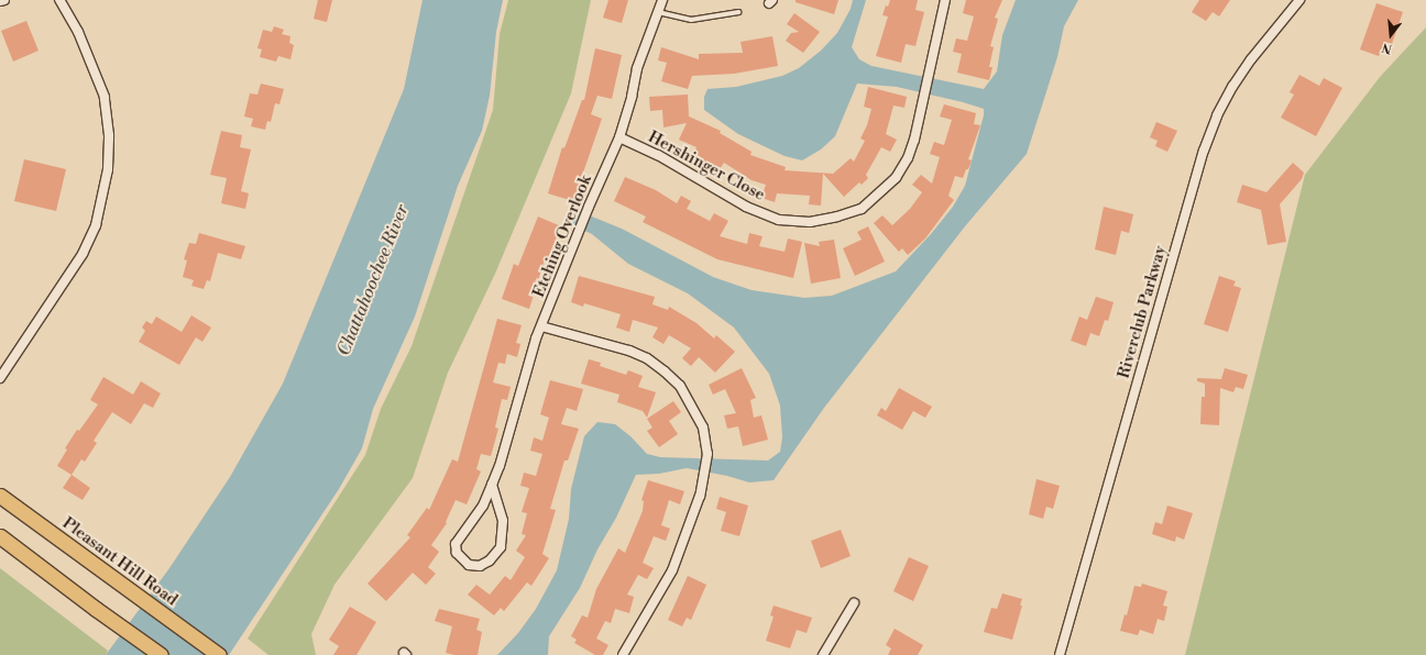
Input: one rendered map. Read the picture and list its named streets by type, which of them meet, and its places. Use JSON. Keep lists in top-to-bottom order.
{
  "streets": {
    "highway": ["Pleasant Hill Road"],
    "street": ["Hershinger Close", "Etching Overlook", "Riverclub Parkway"]
  },
  "crossings": [
    ["Hershinger Close", "Etching Overlook"]
  ],
  "water": ["Chattahoochee River"],
  "north": "bottom"
}
